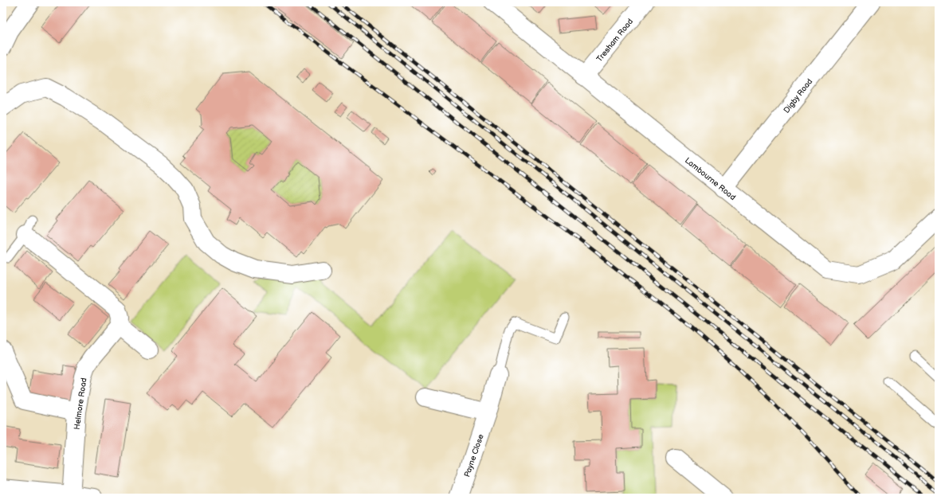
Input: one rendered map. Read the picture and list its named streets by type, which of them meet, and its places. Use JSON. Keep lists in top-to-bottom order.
{
  "streets": {
    "street": [
      "Tresham Road",
      "Digby Road",
      "Lambourne Road",
      "Helmore Road",
      "Payne Close"
    ]
  },
  "crossings": [
    ["Tresham Road", "Lambourne Road"],
    ["Digby Road", "Lambourne Road"]
  ]
}
